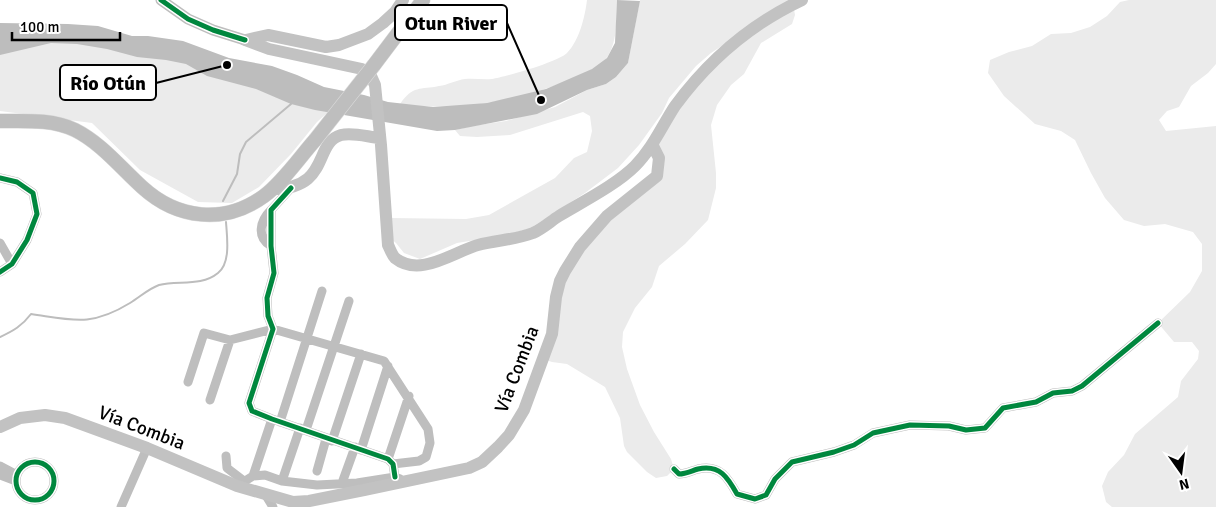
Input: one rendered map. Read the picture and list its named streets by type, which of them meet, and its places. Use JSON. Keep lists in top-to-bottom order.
{
  "streets": {
    "main road": ["Vía Combia"]
  },
  "places": ["Río Otún", "Otun River"],
  "scale_bar": "100 m",
  "north": "bottom"
}
